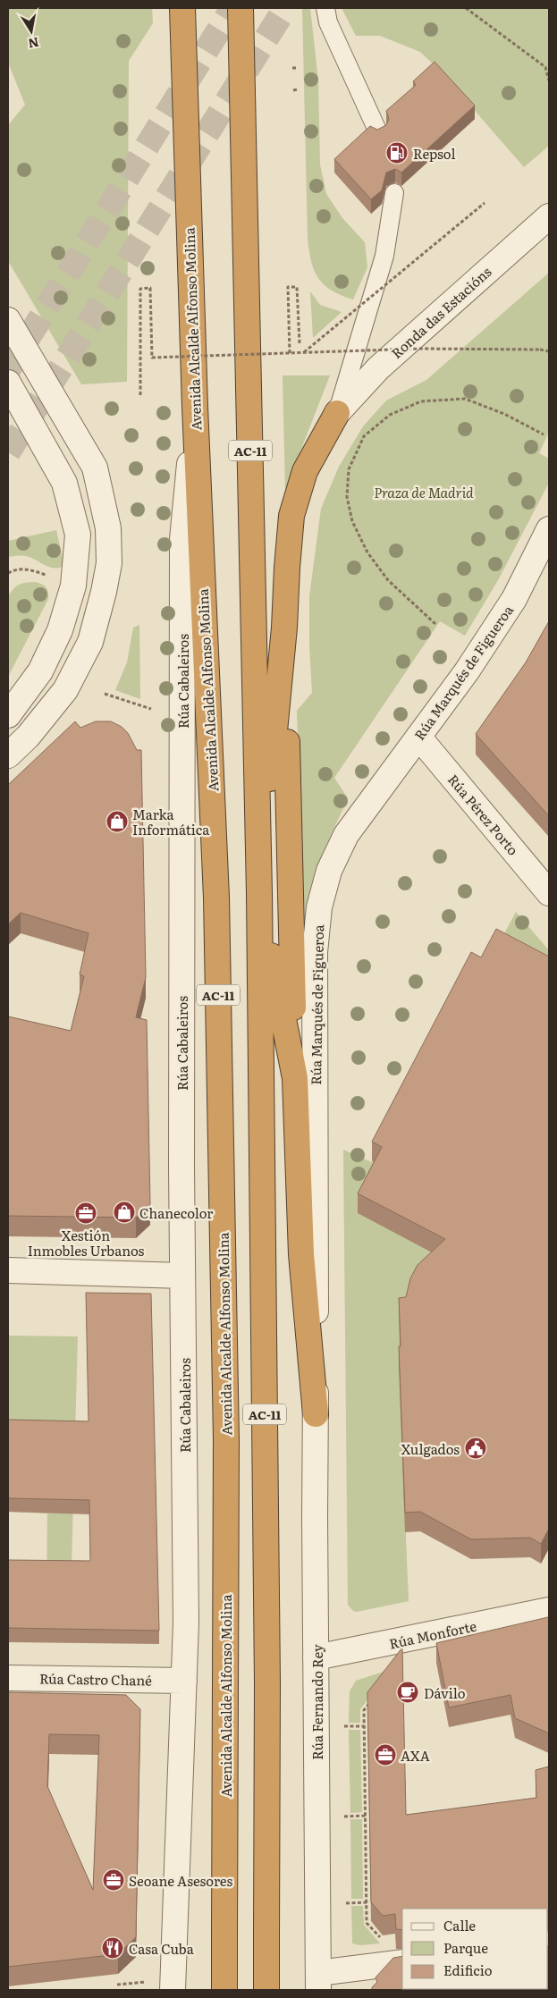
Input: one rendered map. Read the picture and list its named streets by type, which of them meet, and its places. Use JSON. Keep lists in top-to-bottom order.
{
  "streets": {
    "highway": ["Avenida Alcalde Alfonso Molina", "AC-11"],
    "street": [
      "Ronda das Estacións",
      "Rúa Marqués de Figueroa",
      "Rúa Cabaleiros",
      "Rúa Pérez Porto",
      "Rúa Monforte",
      "Rúa Castro Chané",
      "Rúa Fernando Rey"
    ]
  },
  "crossings": [
    ["Avenida Alcalde Alfonso Molina", "Rúa Cabaleiros"],
    ["Rúa Marqués de Figueroa", "Rúa Pérez Porto"],
    ["Rúa Marqués de Figueroa", "Rúa Fernando Rey"],
    ["Rúa Cabaleiros", "Rúa Castro Chané"],
    ["Rúa Monforte", "Rúa Fernando Rey"]
  ],
  "parks": ["Praza de Madrid"],
  "places": {
    "fuel station": ["Repsol"],
    "shop": ["Marka Informática", "Chanecolor"],
    "office": ["Xestión Inmobles Urbanos", "AXA", "Seoane Asesores"],
    "public building": ["Xulgados"],
    "cafe": ["Dávilo"],
    "restaurant": ["Casa Cuba"]
  },
  "legend": ["Calle", "Parque", "Edificio"],
  "north": "bottom"
}
